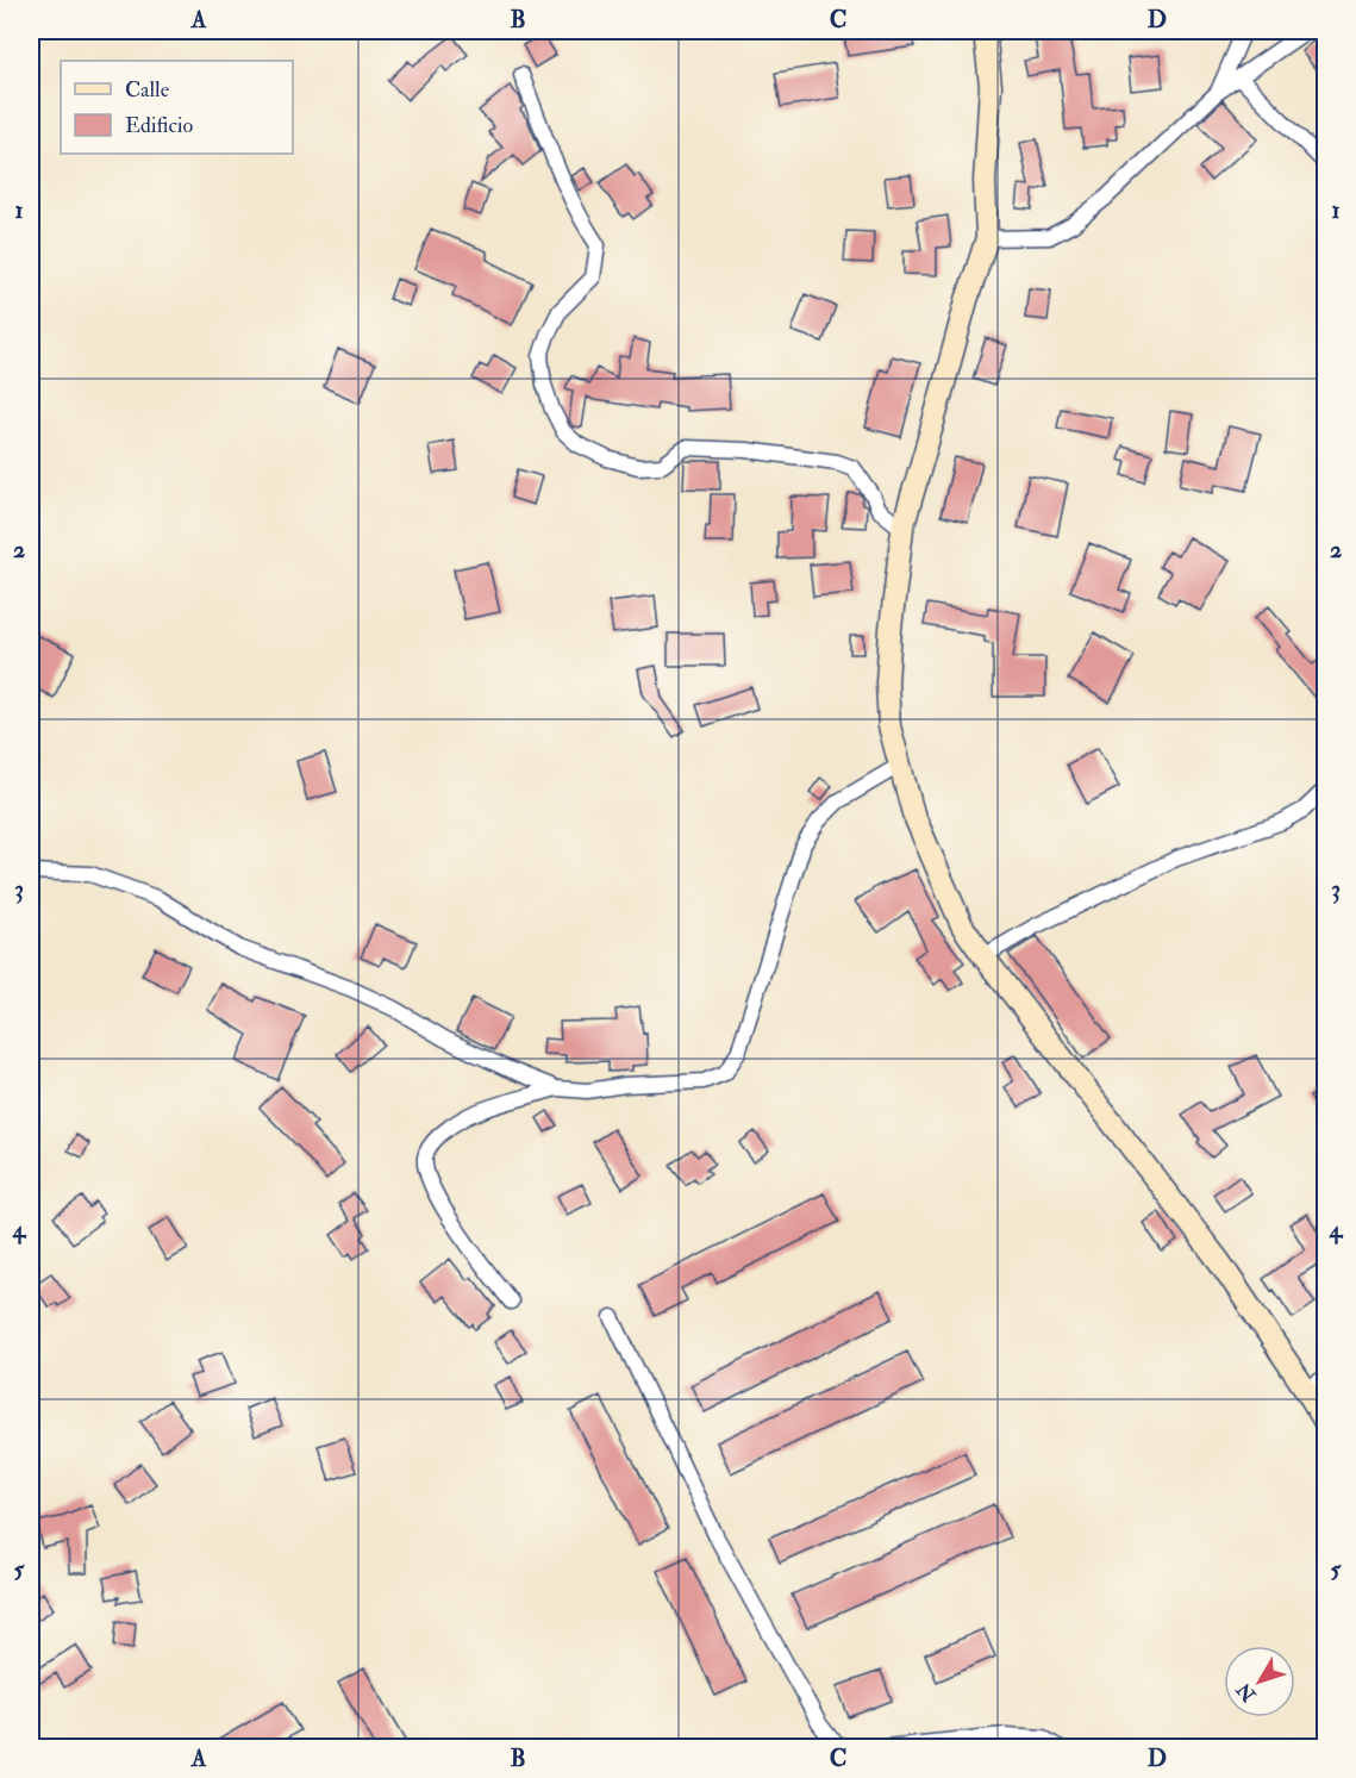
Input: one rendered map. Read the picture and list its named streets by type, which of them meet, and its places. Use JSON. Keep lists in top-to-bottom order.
{
  "legend": ["Calle", "Edificio"],
  "north": "bottom left",
  "grid": {
    "columns": [
      "A",
      "B",
      "C",
      "D"
    ],
    "rows": [
      "1",
      "2",
      "3",
      "4",
      "5"
    ]
  }
}
